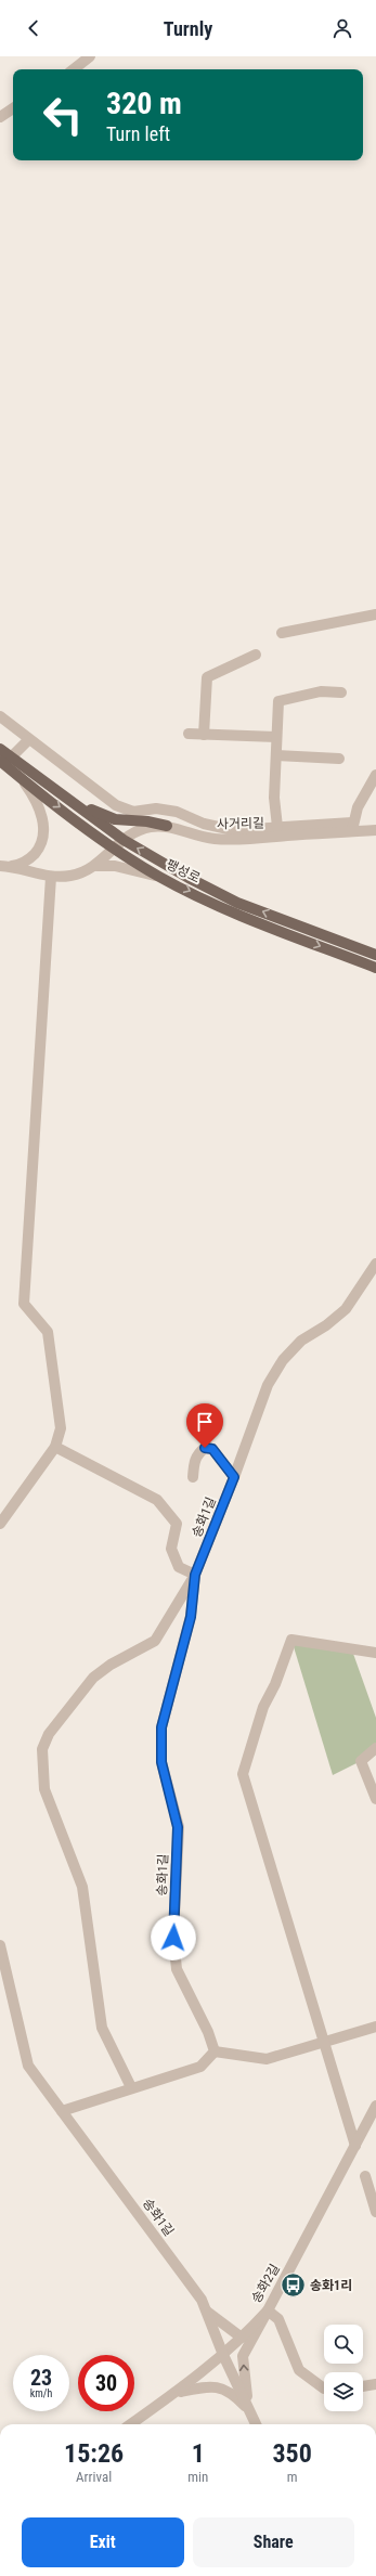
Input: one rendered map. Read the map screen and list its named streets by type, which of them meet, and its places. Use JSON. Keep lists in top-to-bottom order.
{
  "streets": {
    "main road": ["팽성로"],
    "street": ["사거리길", "송화1길", "송화2길"]
  },
  "crossings": [
    ["사거리길", "팽성로"],
    ["송화1길", "송화2길"]
  ],
  "places": {
    "bus stop": ["송화1리"]
  },
  "page": {
    "header": "Turnly",
    "turn": ["320 m", "Turn left"],
    "speed": "23 km/h",
    "limit": "30",
    "eta": [
      "15:26",
      "Arrival",
      "1",
      "min",
      "350",
      "m"
    ],
    "buttons": ["Exit", "Share"]
  }
}
